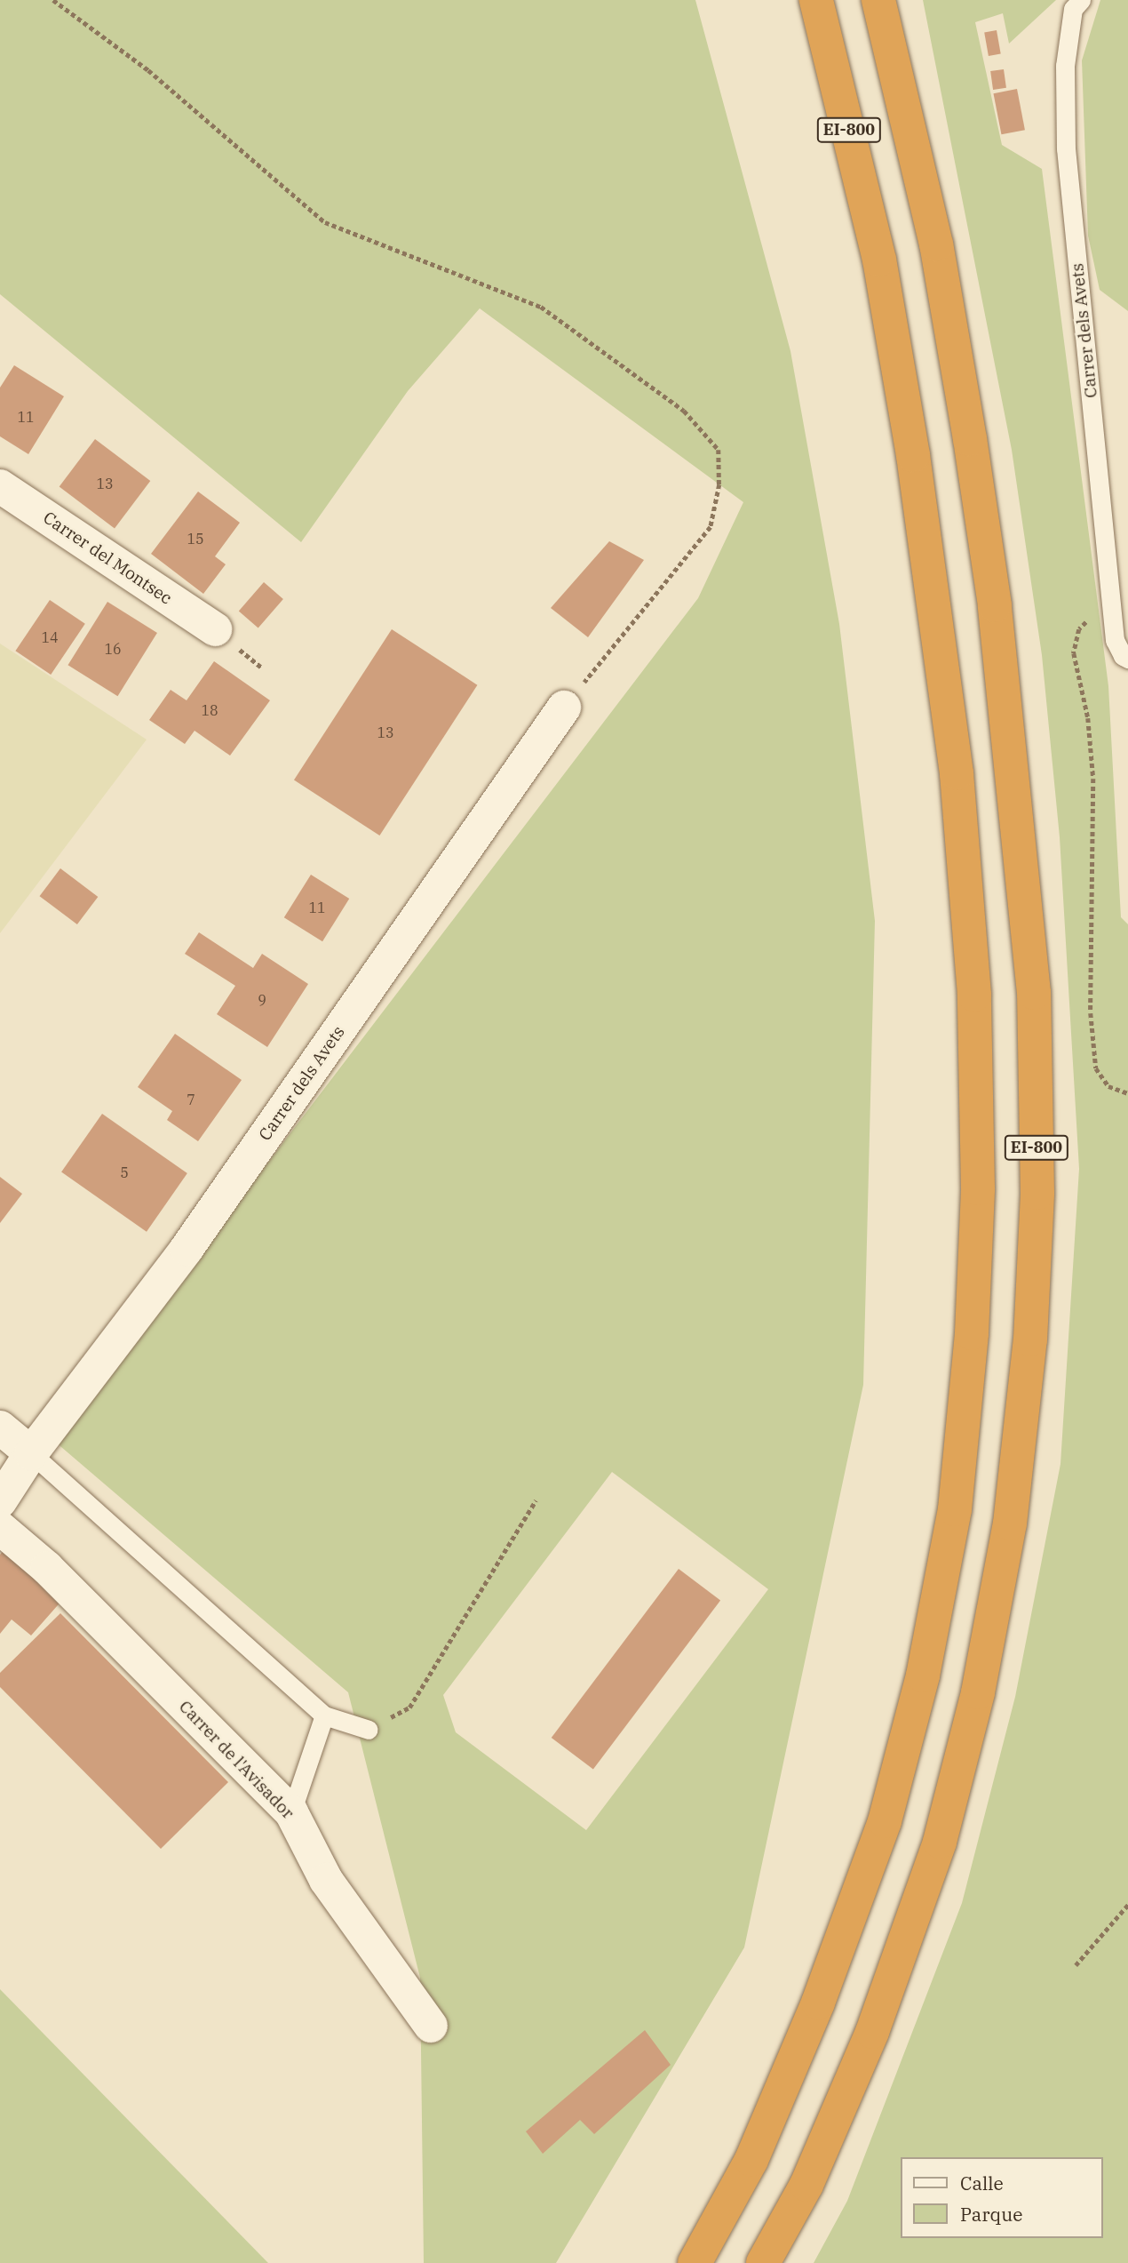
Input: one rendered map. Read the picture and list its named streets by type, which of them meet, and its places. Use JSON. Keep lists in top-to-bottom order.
{
  "streets": {
    "highway": ["EI-800"],
    "street": ["Carrer dels Avets", "Carrer del Montsec", "Carrer de l'Avisador"]
  },
  "house_numbers": [
    "11",
    "13",
    "15",
    "14",
    "16",
    "18",
    "13",
    "11",
    "9",
    "7",
    "5"
  ],
  "legend": ["Calle", "Parque"]
}
